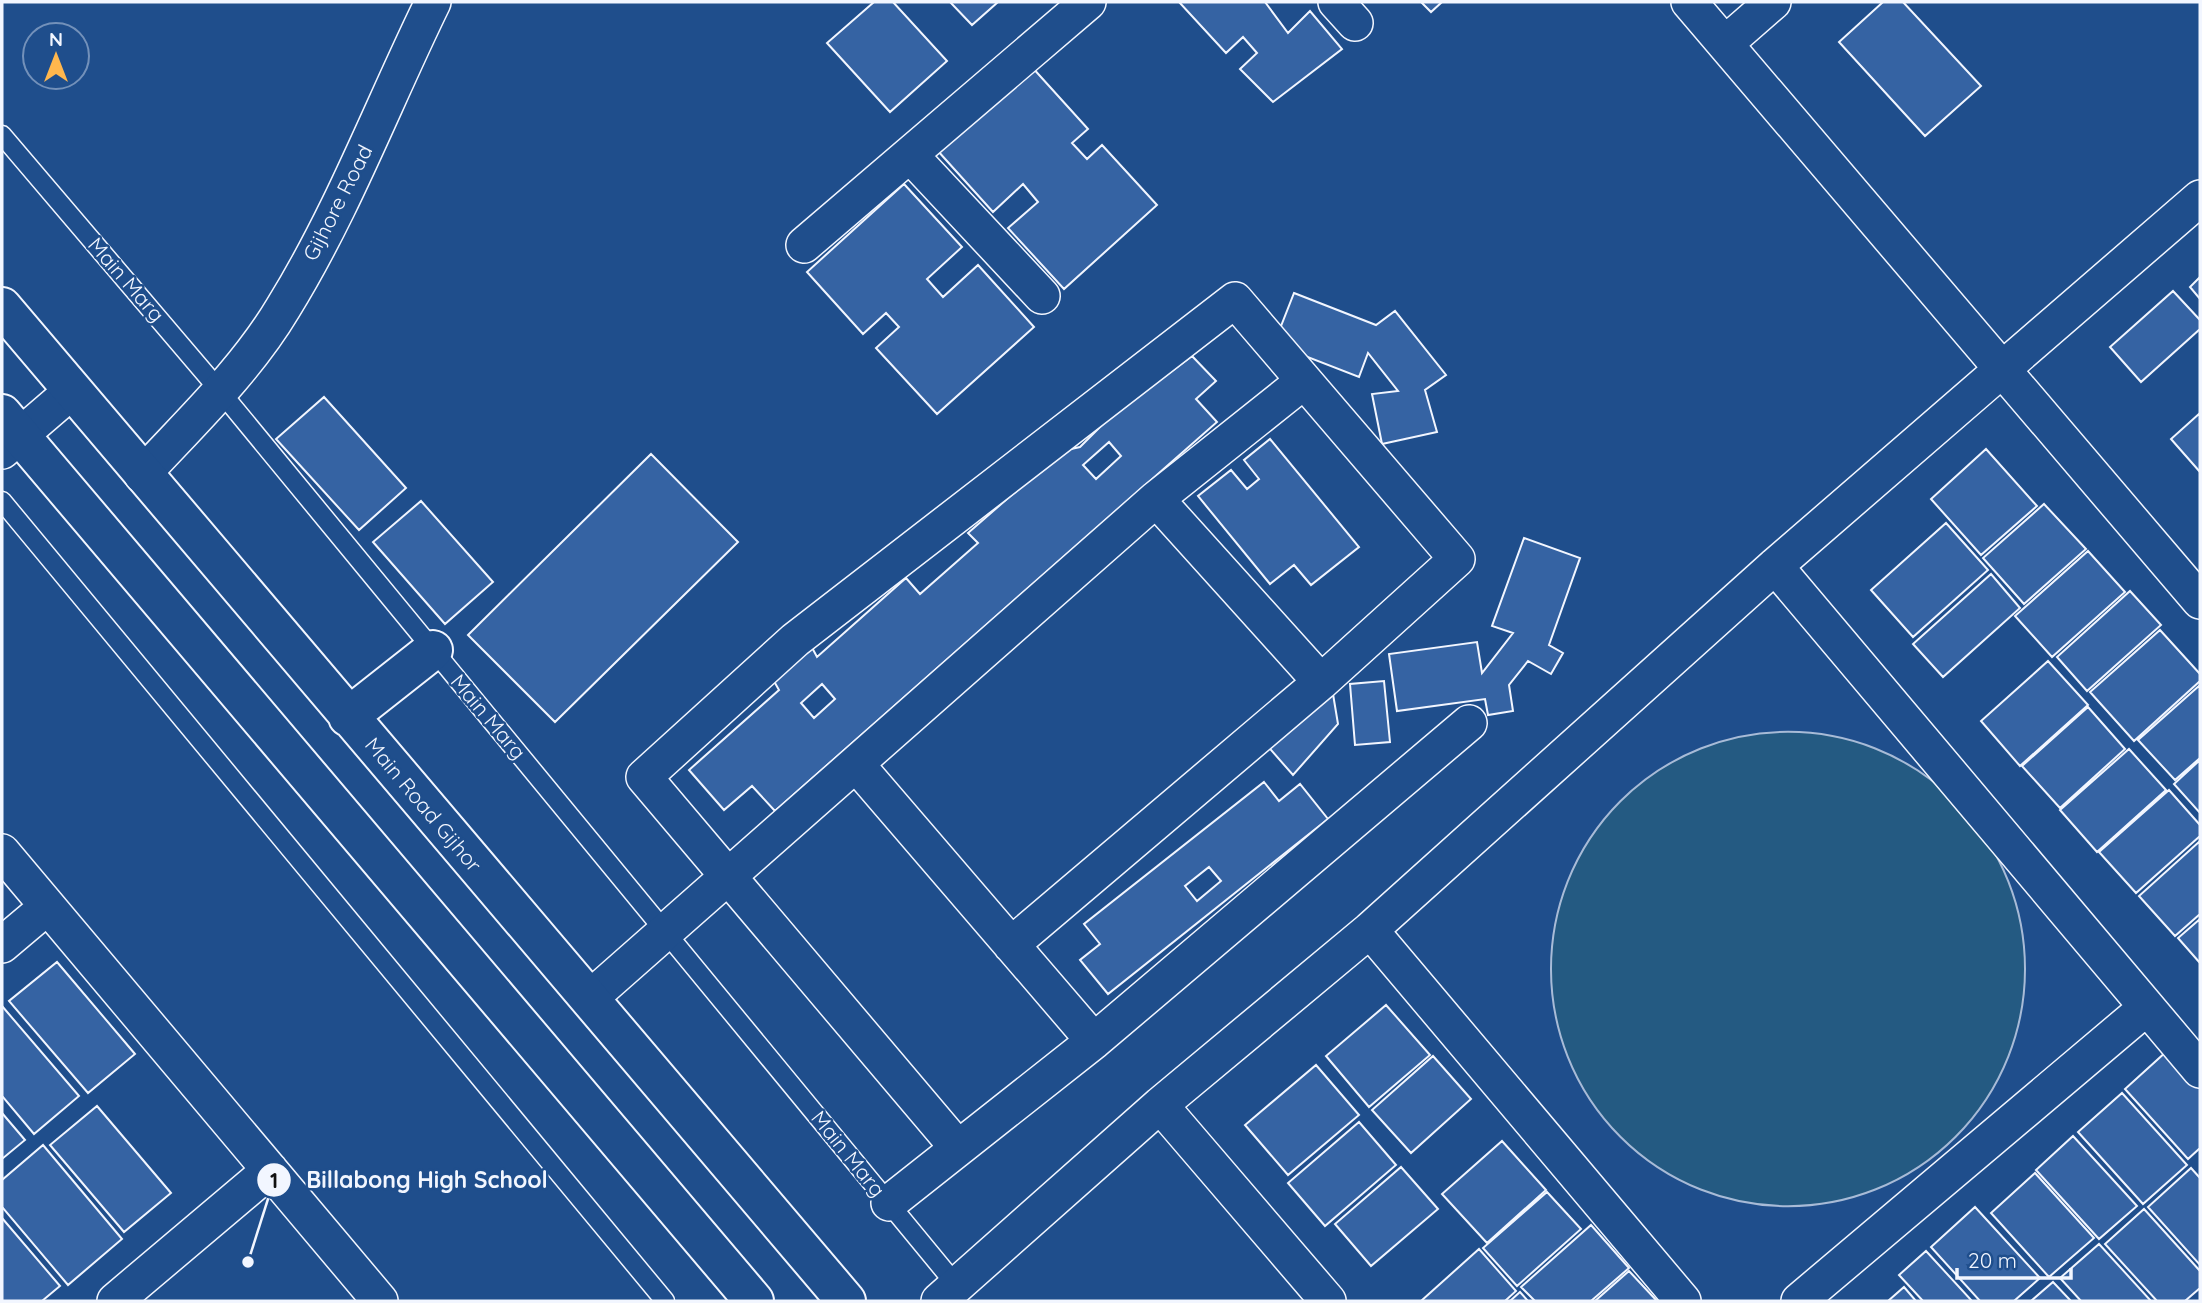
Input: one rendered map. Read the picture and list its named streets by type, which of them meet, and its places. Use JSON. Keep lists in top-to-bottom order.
{
  "streets": {
    "street": ["Gijhore Road", "Main Road Gijhor"],
    "lane": ["Main Marg"]
  },
  "crossings": [
    ["Gijhore Road", "Main Marg"],
    ["Gijhore Road", "Main Road Gijhor"]
  ],
  "places": ["Billabong High School"],
  "scale_bar": "20 m",
  "north": "top"
}
